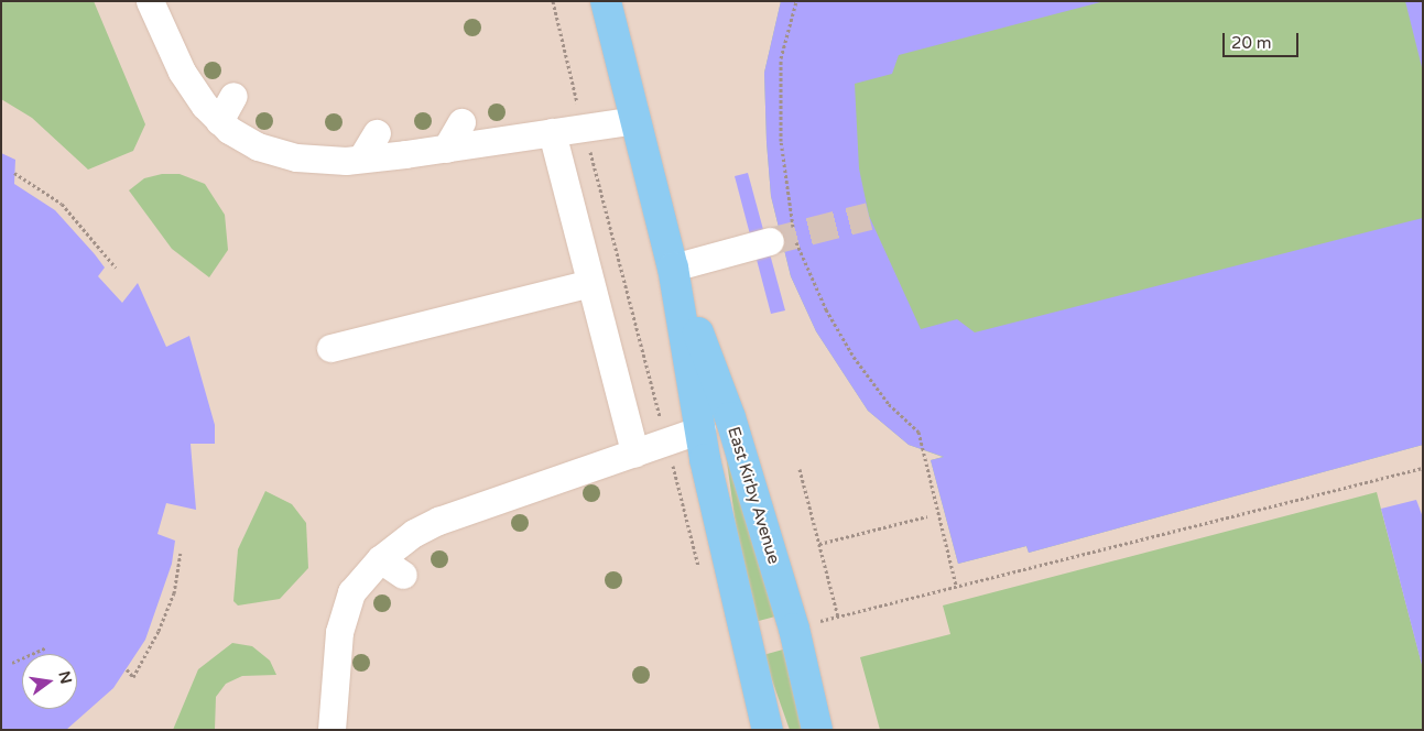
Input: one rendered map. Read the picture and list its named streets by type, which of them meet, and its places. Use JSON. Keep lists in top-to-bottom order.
{
  "streets": {
    "main road": ["East Kirby Avenue"]
  },
  "scale_bar": "20 m",
  "north": "right"
}
